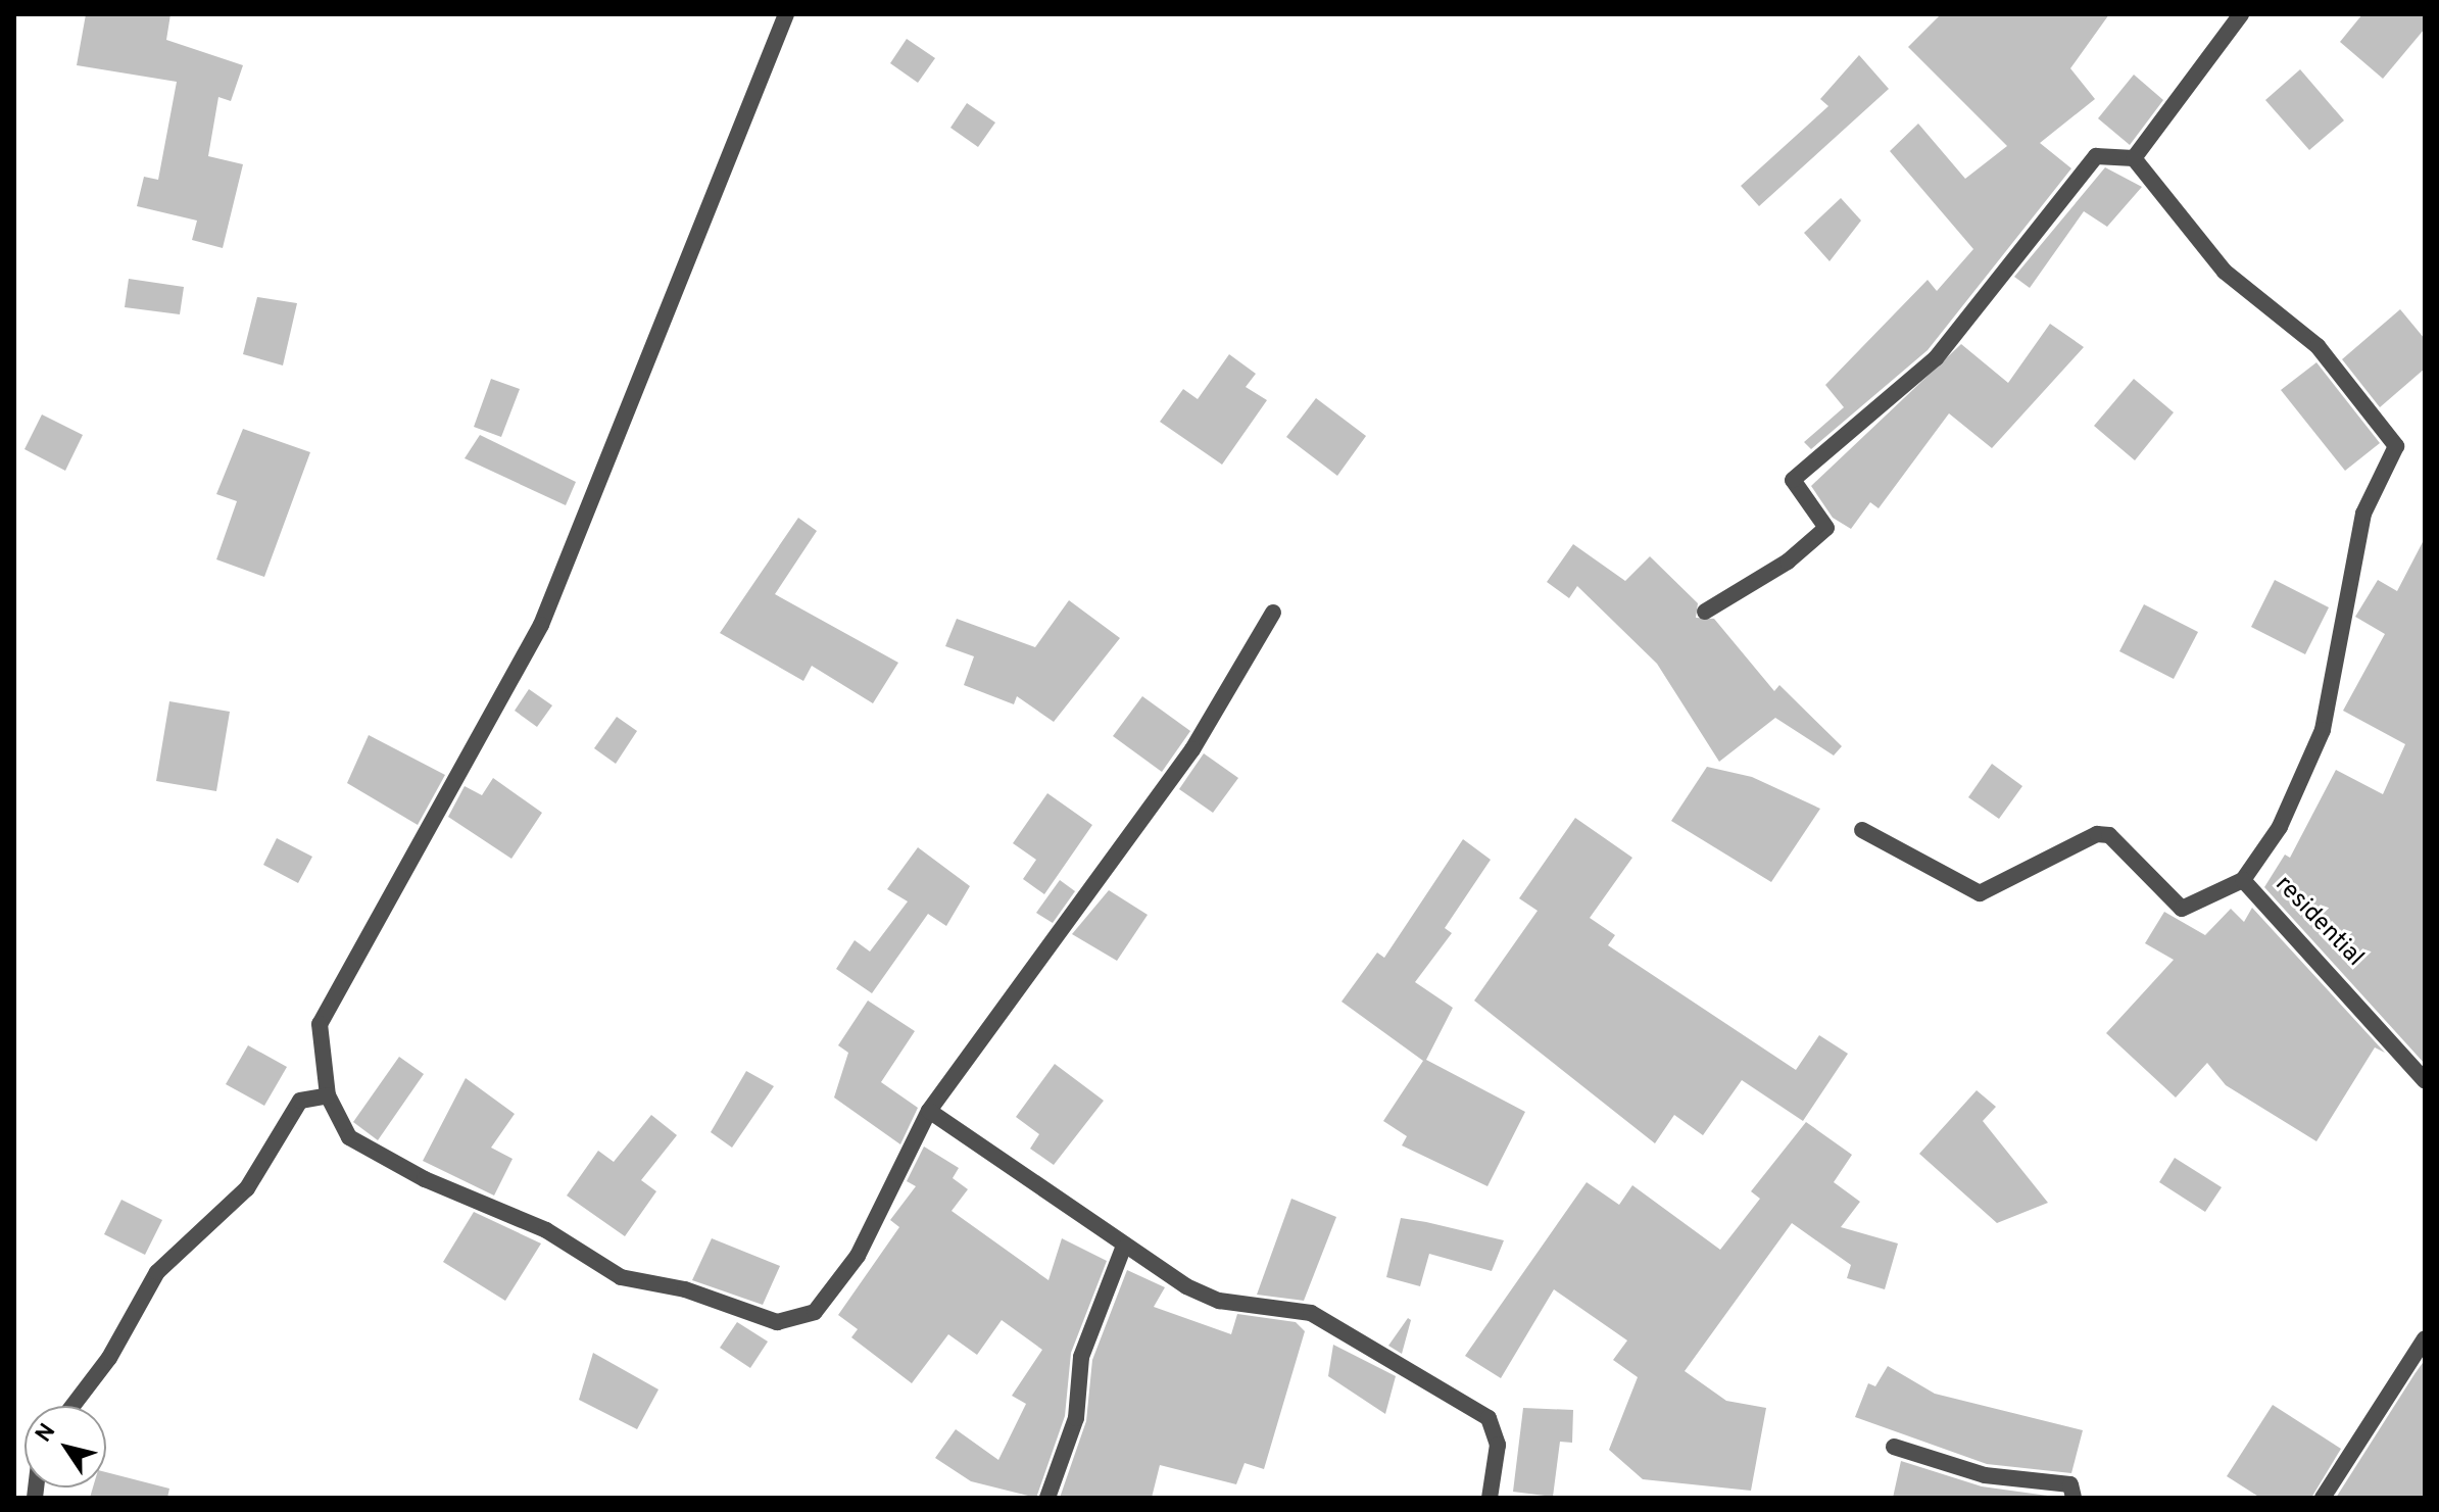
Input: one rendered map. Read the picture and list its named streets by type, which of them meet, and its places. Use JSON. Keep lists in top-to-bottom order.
{
  "streets": {
    "street": ["residential"]
  },
  "north": "top left"
}
